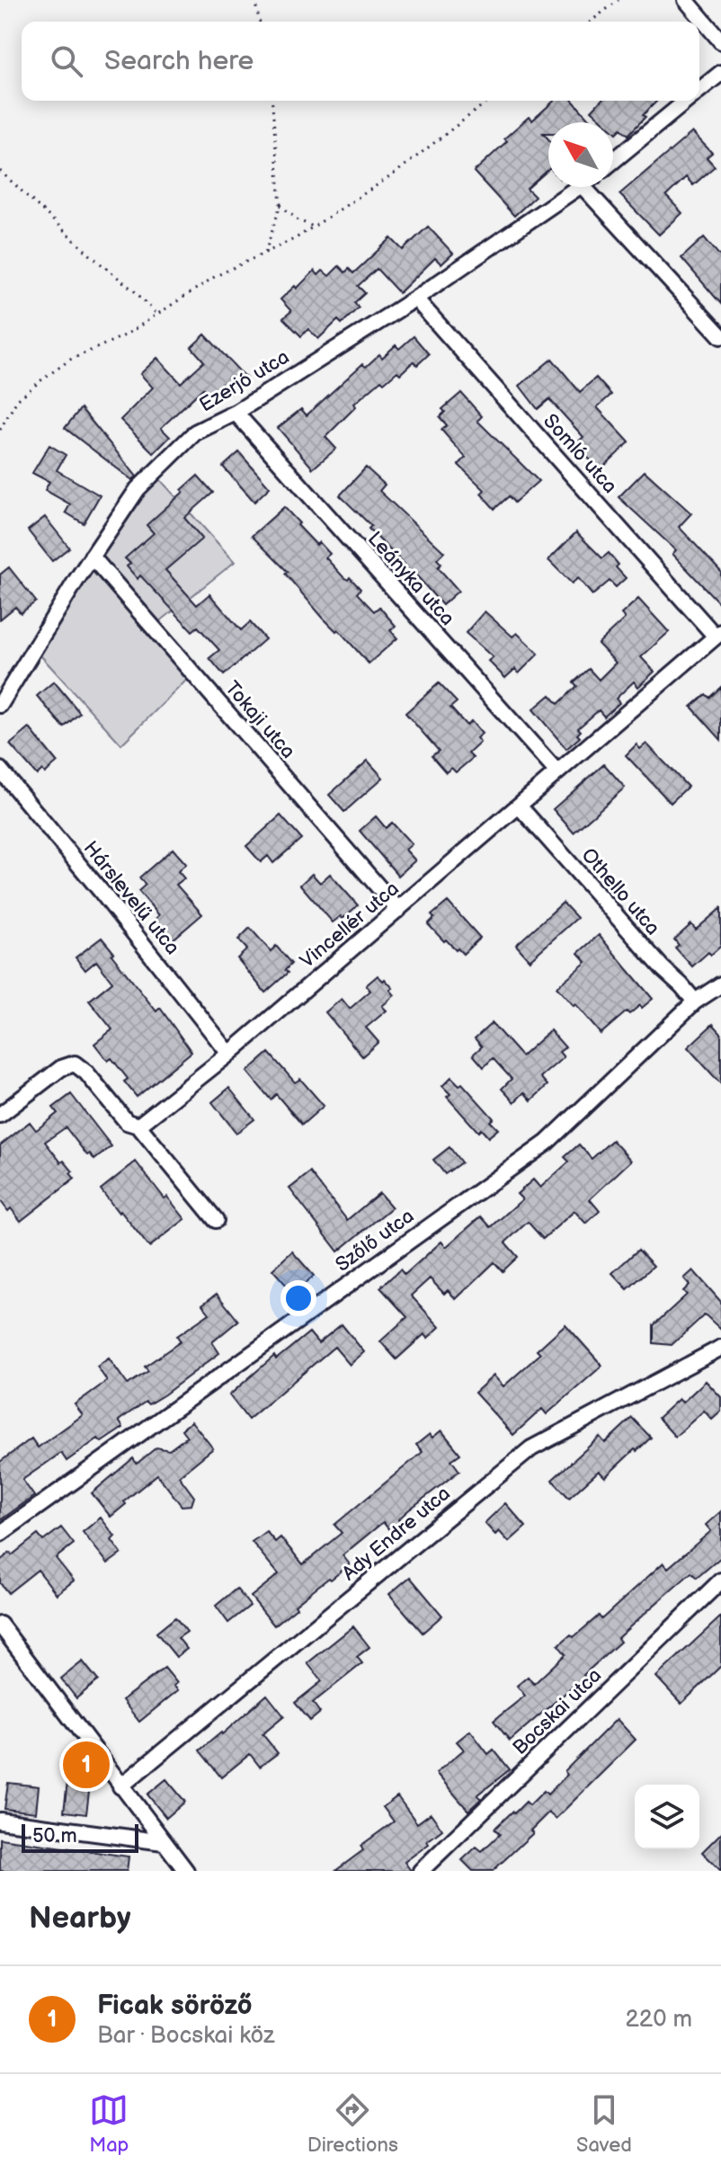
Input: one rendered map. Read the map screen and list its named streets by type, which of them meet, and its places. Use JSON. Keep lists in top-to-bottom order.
{
  "streets": {
    "street": [
      "Ezerjó utca",
      "Somló utca",
      "Leányka utca",
      "Tokaji utca",
      "Othello utca",
      "Hárslevelű utca",
      "Vincellér utca",
      "Szőlő utca",
      "Ady Endre utca",
      "Bocskai utca"
    ]
  },
  "crossings": [
    ["Ezerjó utca", "Somló utca"],
    ["Ezerjó utca", "Leányka utca"],
    ["Ezerjó utca", "Tokaji utca"],
    ["Somló utca", "Vincellér utca"],
    ["Leányka utca", "Vincellér utca"],
    ["Tokaji utca", "Vincellér utca"],
    ["Othello utca", "Vincellér utca"],
    ["Othello utca", "Szőlő utca"],
    ["Hárslevelű utca", "Vincellér utca"]
  ],
  "scale_bar": "50 m",
  "north": "top left",
  "page": {
    "search": "Search here",
    "pins": "1",
    "scale": "50 m",
    "heading": "Nearby",
    "list": [
      {
        "mark": "1",
        "name": "Ficak söröző",
        "note": "Bar · Bocskai köz",
        "value": "220 m"
      }
    ],
    "nav": ["Map", "Directions", "Saved"]
  }
}
